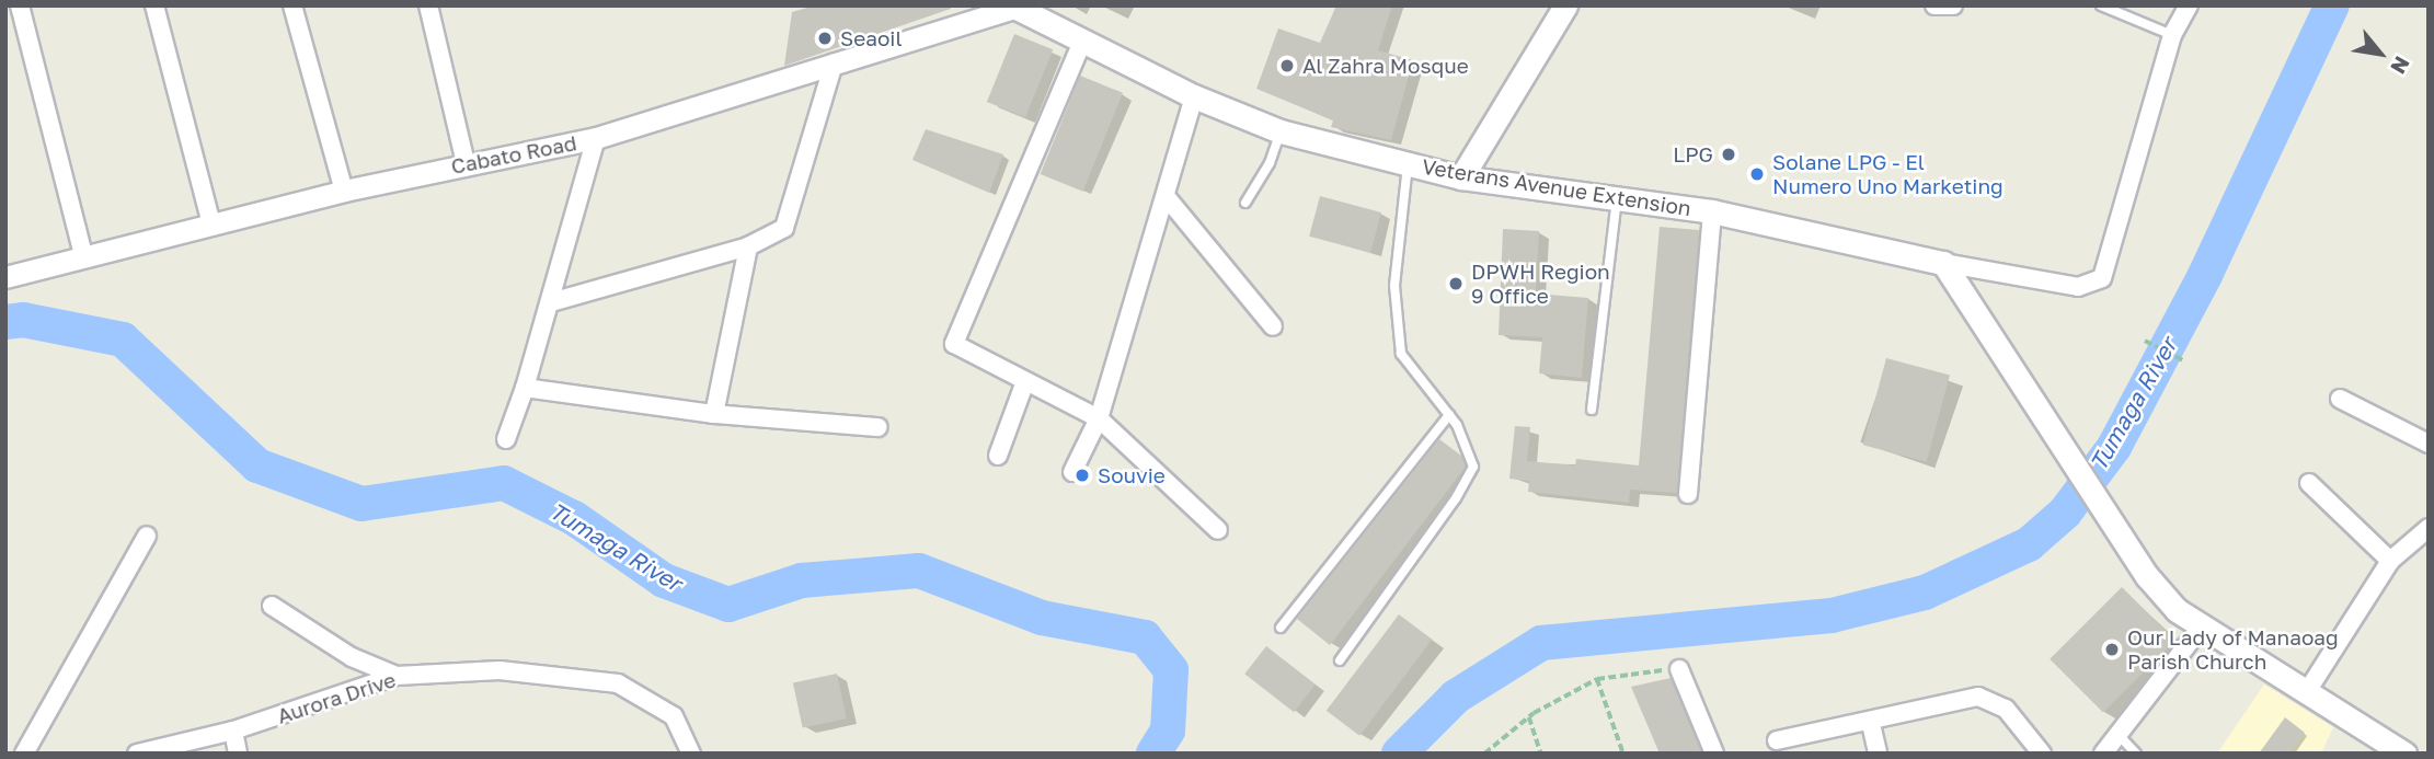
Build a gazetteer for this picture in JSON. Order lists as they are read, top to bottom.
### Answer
{
  "streets": {
    "main road": ["Veterans Avenue Extension"],
    "street": ["Cabato Road", "Aurora Drive"]
  },
  "crossings": [
    ["Cabato Road", "Veterans Avenue Extension"]
  ],
  "water": ["Tumaga River"],
  "places": [
    "Seaoil",
    "Al Zahra Mosque",
    "LPG",
    "Solane LPG - El Numero Uno Marketing",
    "DPWH Region 9 Office",
    "Souvie",
    "Our Lady of Manaoag Parish Church"
  ],
  "north": "bottom right"
}
